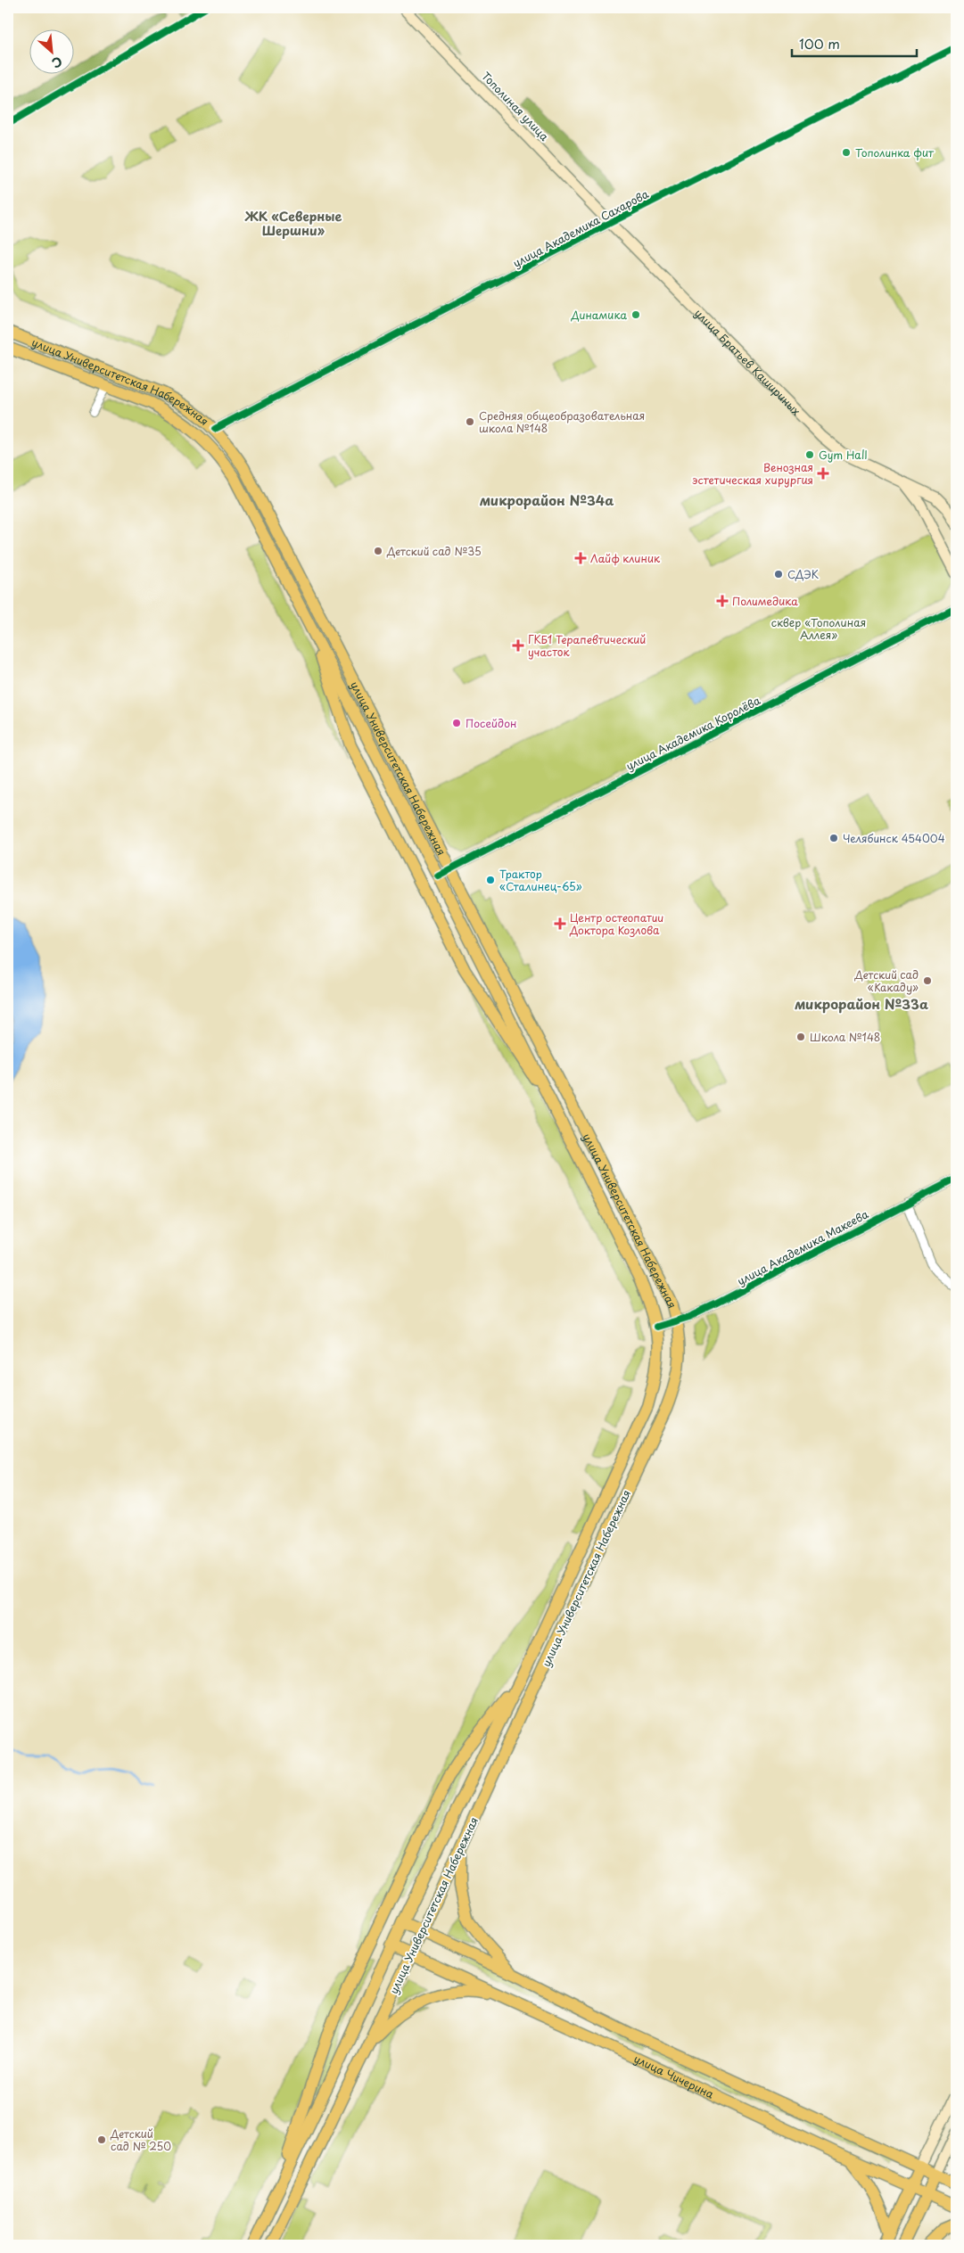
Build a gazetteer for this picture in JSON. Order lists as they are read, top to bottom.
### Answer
{
  "streets": {
    "main road": [
      "Тополиная улица",
      "улица Братьев Кашириных",
      "улица Университетская Набережная",
      "улица Чичерина"
    ],
    "street": ["улица Академика Сахарова", "улица Академика Королёва", "улица Академика Макеева"]
  },
  "crossings": [
    ["Тополиная улица", "улица Академика Сахарова"],
    ["Тополиная улица", "улица Братьев Кашириных"],
    ["улица Академика Сахарова", "улица Братьев Кашириных"],
    ["улица Академика Сахарова", "улица Университетская Набережная"],
    ["улица Университетская Набережная", "улица Академика Королёва"],
    ["улица Университетская Набережная", "улица Академика Макеева"],
    ["улица Университетская Набережная", "улица Чичерина"]
  ],
  "districts": ["ЖК «Северные Шершни»", "микрорайон №34а", "микрорайон №33а"],
  "parks": ["сквер «Тополиная Аллея»"],
  "places": {
    "other": [
      "Тополинка фит",
      "Динамика",
      "Средняя общеобразовательная школа №148",
      "Gym Hall",
      "Детский сад №35",
      "СДЭК",
      "Посейдон",
      "Челябинск 454004",
      "Трактор «Сталинец-65»",
      "Детский сад «Какаду»",
      "Школа №148",
      "Детский сад № 250"
    ],
    "health": [
      "Венозная эстетическая хирургия",
      "Лайф клиник",
      "Полимедика",
      "ГКБ1 Терапевтический участок",
      "Центр остеопатии Доктора Козлова"
    ]
  },
  "scale_bar": "100 m",
  "north": "bottom right"
}
